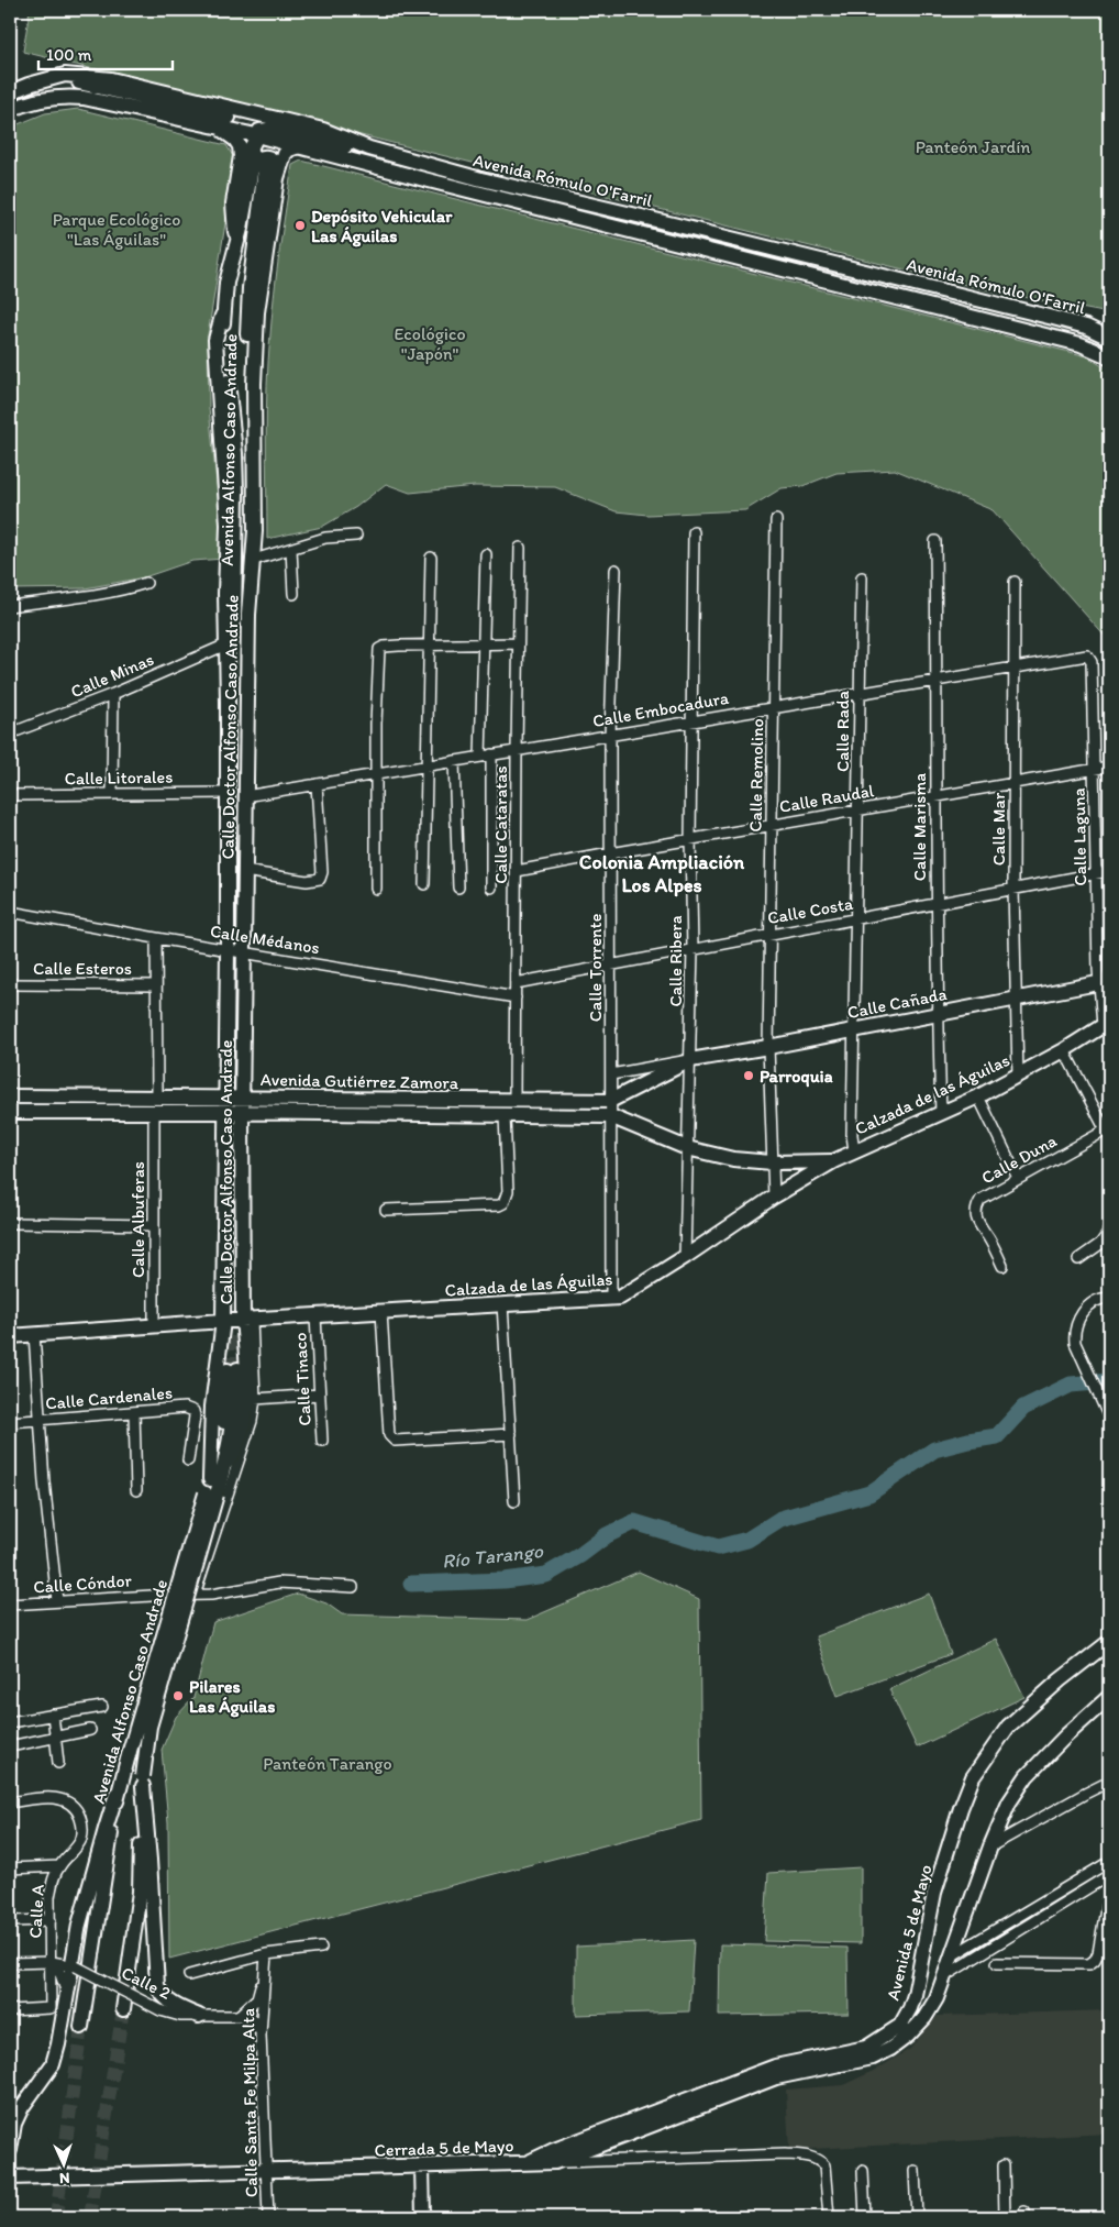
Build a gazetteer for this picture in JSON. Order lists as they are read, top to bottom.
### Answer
{
  "streets": {
    "main road": [
      "Avenida Rómulo O'Farril",
      "Avenida Alfonso Caso Andrade",
      "Calle Doctor Alfonso Caso Andrade",
      "Calle Cañada",
      "Avenida Gutiérrez Zamora",
      "Calzada de las Águilas",
      "Avenida 5 de Mayo",
      "Cerrada 5 de Mayo"
    ],
    "street": [
      "Calle Minas",
      "Calle Embocadura",
      "Calle Rada",
      "Calle Remolino",
      "Calle Litorales",
      "Calle Raudal",
      "Calle Cataratas",
      "Calle Marisma",
      "Calle Mar",
      "Calle Laguna",
      "Calle Costa",
      "Calle Médanos",
      "Calle Ribera",
      "Calle Esteros",
      "Calle Torrente",
      "Calle Duna",
      "Calle Albuferas",
      "Calle Tinaco",
      "Calle Cardenales",
      "Calle Cóndor",
      "Calle A",
      "Calle 2",
      "Calle Santa Fe Milpa Alta"
    ]
  },
  "crossings": [
    ["Avenida Rómulo O'Farril", "Avenida Alfonso Caso Andrade"],
    ["Avenida Rómulo O'Farril", "Calle Doctor Alfonso Caso Andrade"],
    ["Avenida Alfonso Caso Andrade", "Calle Doctor Alfonso Caso Andrade"],
    ["Avenida Alfonso Caso Andrade", "Calzada de las Águilas"],
    ["Avenida Alfonso Caso Andrade", "Calle Cóndor"],
    ["Calle Minas", "Calle Doctor Alfonso Caso Andrade"],
    ["Calle Embocadura", "Calle Doctor Alfonso Caso Andrade"],
    ["Calle Embocadura", "Calle Rada"],
    ["Calle Embocadura", "Calle Remolino"],
    ["Calle Embocadura", "Calle Cataratas"],
    ["Calle Embocadura", "Calle Marisma"],
    ["Calle Embocadura", "Calle Mar"],
    ["Calle Embocadura", "Calle Laguna"],
    ["Calle Embocadura", "Calle Ribera"],
    ["Calle Embocadura", "Calle Torrente"],
    ["Calle Doctor Alfonso Caso Andrade", "Calle Litorales"],
    ["Calle Doctor Alfonso Caso Andrade", "Calle Médanos"],
    ["Calle Doctor Alfonso Caso Andrade", "Avenida Gutiérrez Zamora"],
    ["Calle Doctor Alfonso Caso Andrade", "Calzada de las Águilas"],
    ["Calle Rada", "Calle Raudal"],
    ["Calle Rada", "Calle Costa"],
    ["Calle Rada", "Calle Cañada"],
    ["Calle Rada", "Calzada de las Águilas"],
    ["Calle Remolino", "Calle Raudal"],
    ["Calle Remolino", "Calle Costa"],
    ["Calle Remolino", "Calle Cañada"],
    ["Calle Remolino", "Calzada de las Águilas"],
    ["Calle Raudal", "Calle Cataratas"],
    ["Calle Raudal", "Calle Marisma"],
    ["Calle Raudal", "Calle Mar"],
    ["Calle Raudal", "Calle Laguna"],
    ["Calle Raudal", "Calle Ribera"],
    ["Calle Raudal", "Calle Torrente"],
    ["Calle Cataratas", "Calle Costa"],
    ["Calle Cataratas", "Calle Médanos"],
    ["Calle Cataratas", "Avenida Gutiérrez Zamora"],
    ["Calle Marisma", "Calle Costa"],
    ["Calle Marisma", "Calle Cañada"],
    ["Calle Marisma", "Calzada de las Águilas"],
    ["Calle Mar", "Calle Costa"],
    ["Calle Mar", "Calle Cañada"],
    ["Calle Mar", "Calzada de las Águilas"],
    ["Calle Laguna", "Calle Costa"],
    ["Calle Laguna", "Calle Cañada"],
    ["Calle Laguna", "Calzada de las Águilas"],
    ["Calle Costa", "Calle Ribera"],
    ["Calle Costa", "Calle Torrente"],
    ["Calle Ribera", "Calle Cañada"],
    ["Calle Ribera", "Calzada de las Águilas"],
    ["Calle Torrente", "Calle Cañada"],
    ["Calle Torrente", "Avenida Gutiérrez Zamora"],
    ["Calle Torrente", "Calzada de las Águilas"],
    ["Calle Cañada", "Avenida Gutiérrez Zamora"],
    ["Avenida Gutiérrez Zamora", "Calle Albuferas"],
    ["Calzada de las Águilas", "Calle Albuferas"],
    ["Calzada de las Águilas", "Calle Tinaco"],
    ["Calle A", "Calle 2"],
    ["Avenida 5 de Mayo", "Cerrada 5 de Mayo"],
    ["Calle 2", "Calle Santa Fe Milpa Alta"],
    ["Calle Santa Fe Milpa Alta", "Cerrada 5 de Mayo"]
  ],
  "districts": ["Colonia Ampliación Los Alpes"],
  "water": ["Río Tarango"],
  "parks": [
    "Panteón Jardín",
    "Parque Ecológico \"Las Águilas\"",
    "Ecológico \"Japón\"",
    "Panteón Tarango"
  ],
  "places": ["Depósito Vehicular Las Águilas", "Parroquia", "Pilares Las Águilas"],
  "scale_bar": "100 m",
  "north": "bottom"
}
